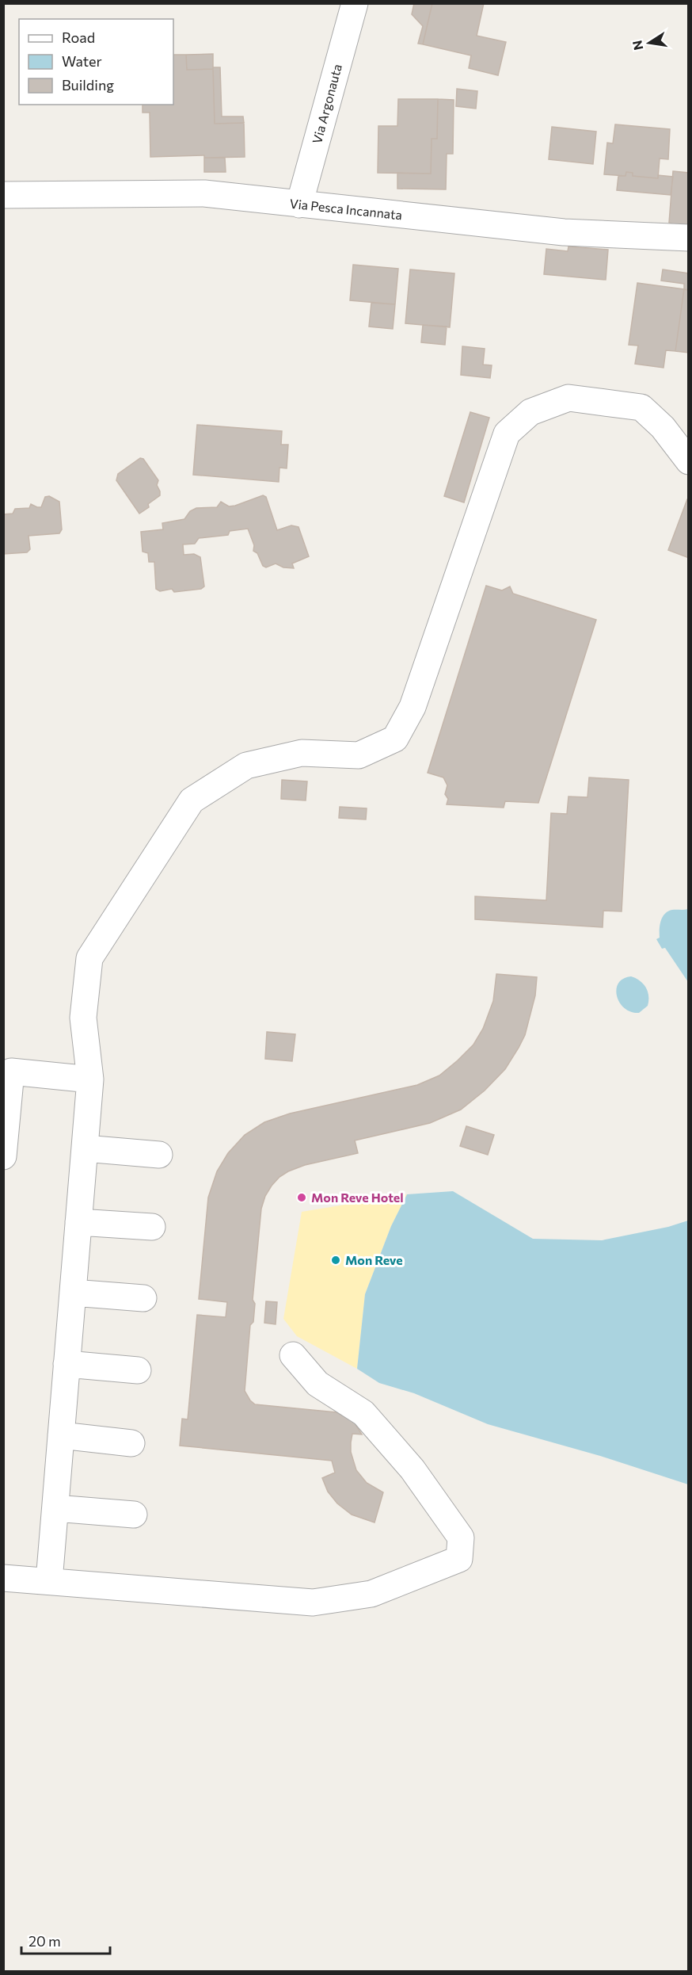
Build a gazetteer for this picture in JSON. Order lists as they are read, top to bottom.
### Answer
{
  "streets": {
    "street": ["Via Argonauta", "Via Pesca Incannata"]
  },
  "crossings": [
    ["Via Argonauta", "Via Pesca Incannata"]
  ],
  "places": ["Mon Reve Hotel", "Mon Reve"],
  "legend": ["Road", "Water", "Building"],
  "scale_bar": "20 m",
  "north": "left"
}
